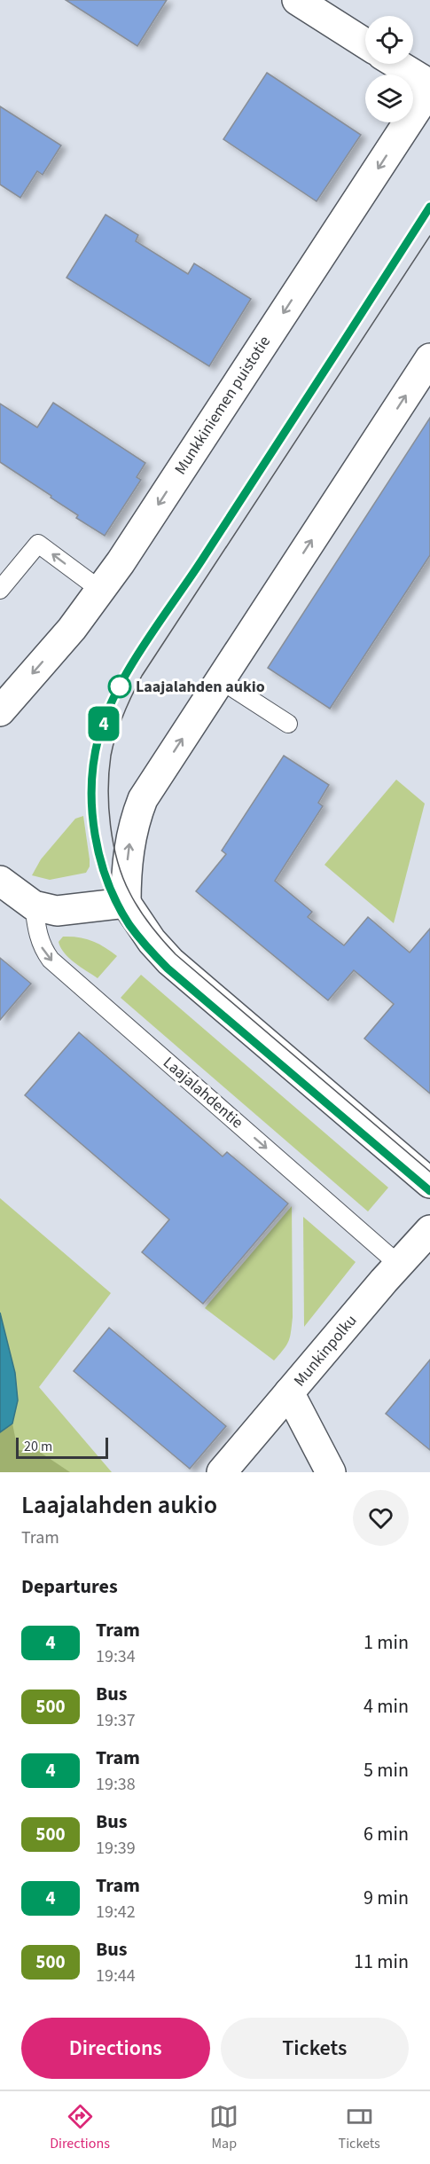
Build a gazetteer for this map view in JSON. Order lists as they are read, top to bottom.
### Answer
{
  "streets": {
    "street": ["Munkkiniemen puistotie", "Munkinpolku"],
    "lane": ["Laajalahdentie"]
  },
  "crossings": [
    ["Laajalahdentie", "Munkinpolku"]
  ],
  "one_way": ["Laajalahdentie"],
  "places": ["Laajalahden aukio"],
  "lines": ["tram line 4"],
  "scale_bar": "20 m",
  "page": {
    "on_map": "4",
    "scale": "20 m",
    "heading": [
      ["Laajalahden aukio", "Tram"],
      "Departures"
    ],
    "list": [
      {
        "mark": "4",
        "name": "Tram",
        "note": "19:34",
        "value": "1 min"
      },
      {
        "mark": "500",
        "name": "Bus",
        "note": "19:37",
        "value": "4 min"
      },
      {
        "mark": "4",
        "name": "Tram",
        "note": "19:38",
        "value": "5 min"
      },
      {
        "mark": "500",
        "name": "Bus",
        "note": "19:39",
        "value": "6 min"
      },
      {
        "mark": "4",
        "name": "Tram",
        "note": "19:42",
        "value": "9 min"
      },
      {
        "mark": "500",
        "name": "Bus",
        "note": "19:44",
        "value": "11 min"
      }
    ],
    "buttons": ["Directions", "Tickets"],
    "tabs": ["Directions", "Map", "Tickets"]
  }
}
